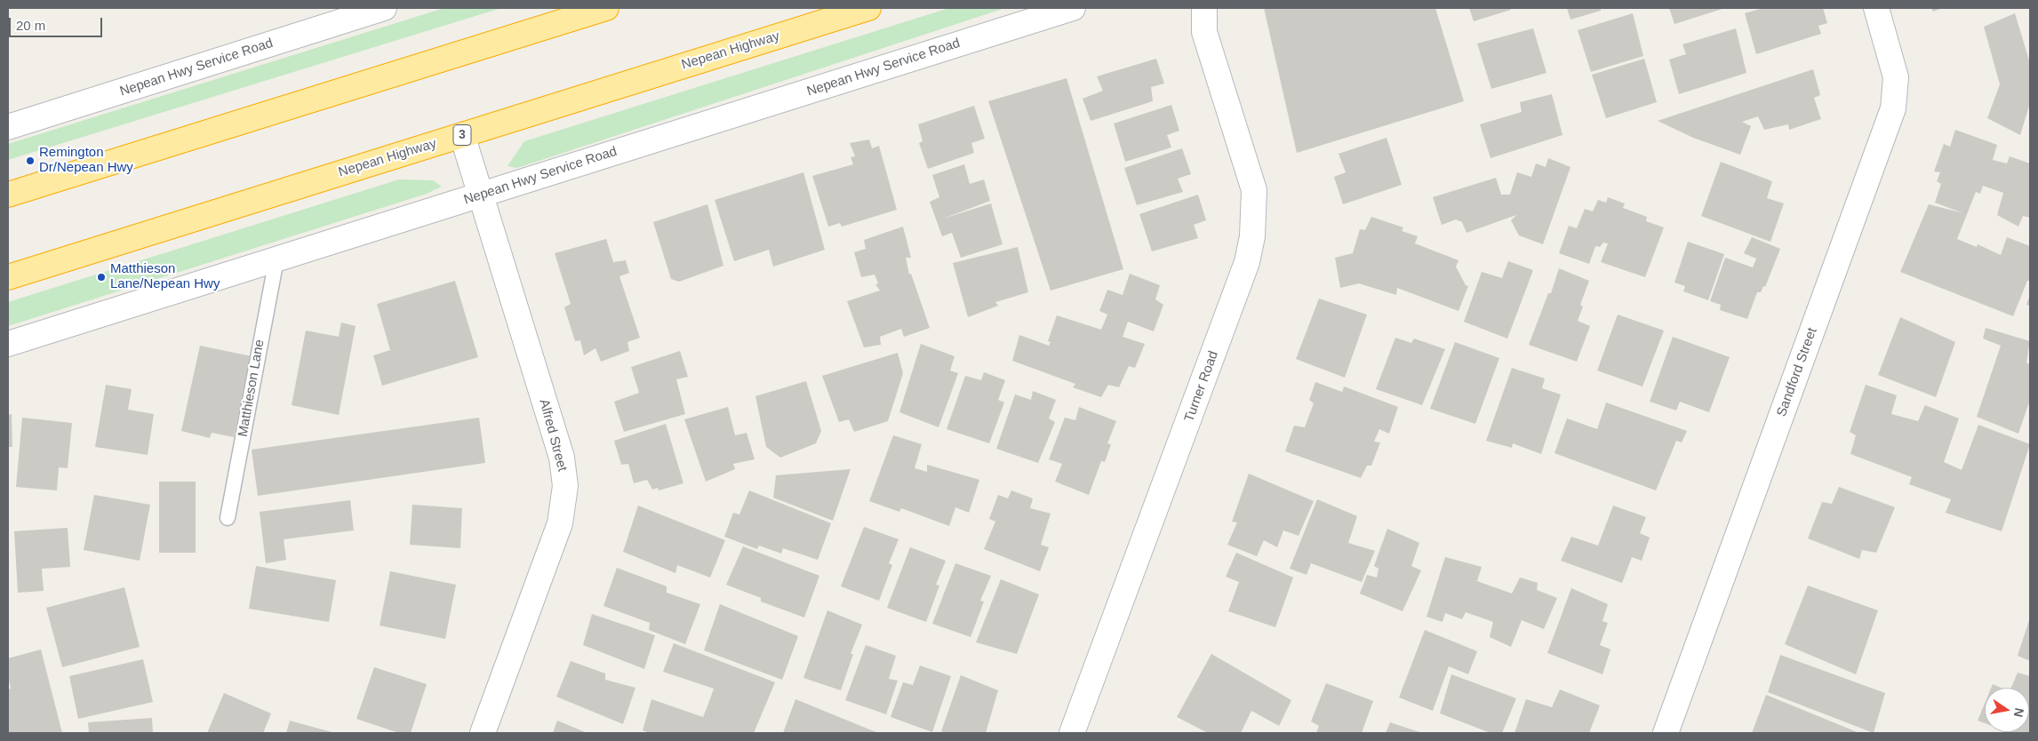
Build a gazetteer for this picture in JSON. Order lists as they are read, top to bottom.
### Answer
{
  "streets": {
    "highway": ["Nepean Highway", "3"],
    "street": [
      "Nepean Hwy Service Road",
      "Sandford Street",
      "Turner Road",
      "Alfred Street"
    ],
    "lane": ["Matthieson Lane"]
  },
  "crossings": [
    ["Nepean Highway", "Alfred Street"],
    ["Nepean Hwy Service Road", "Matthieson Lane"],
    ["Nepean Hwy Service Road", "Alfred Street"]
  ],
  "places": ["Remington Dr/Nepean Hwy", "Matthieson Lane/Nepean Hwy"],
  "scale_bar": "20 m",
  "north": "right"
}
